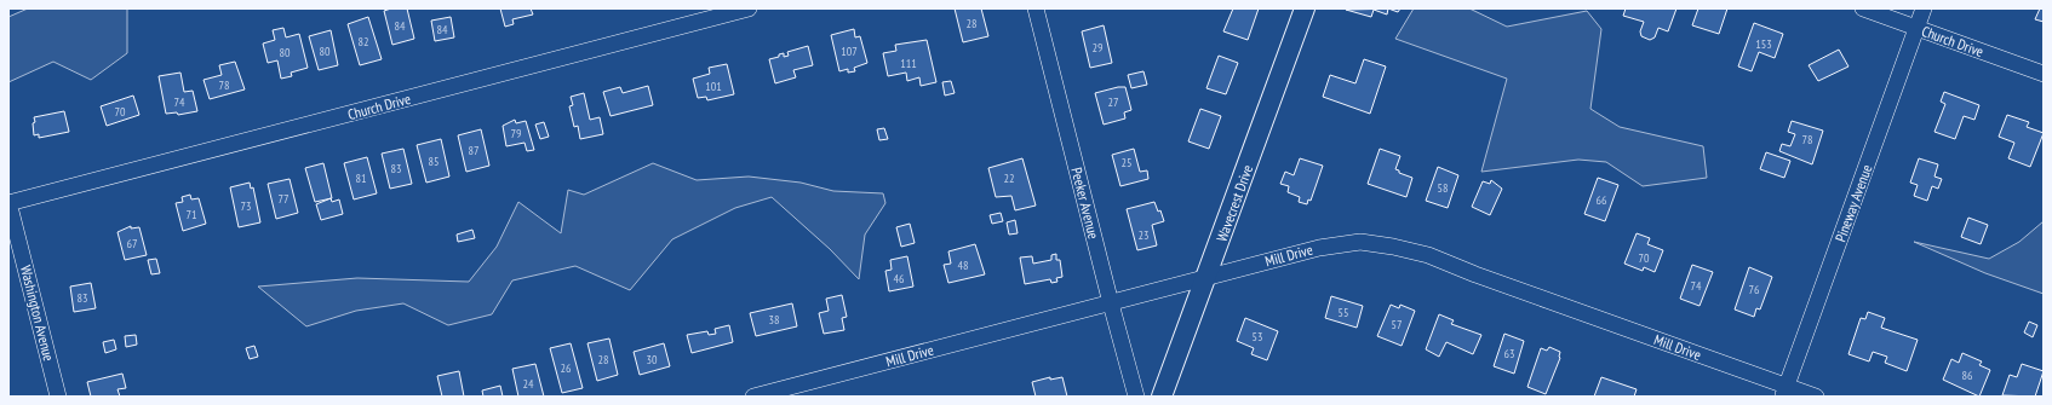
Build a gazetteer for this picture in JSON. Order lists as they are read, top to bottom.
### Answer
{
  "streets": {
    "street": [
      "Church Drive",
      "Peeker Avenue",
      "Wavecrest Drive",
      "Pineway Avenue",
      "Mill Drive",
      "Washington Avenue"
    ]
  },
  "crossings": [
    ["Church Drive", "Pineway Avenue"],
    ["Church Drive", "Washington Avenue"],
    ["Peeker Avenue", "Mill Drive"],
    ["Wavecrest Drive", "Mill Drive"],
    ["Pineway Avenue", "Mill Drive"]
  ],
  "house_numbers": [
    "28",
    "84",
    "84",
    "82",
    "153",
    "29",
    "80",
    "107",
    "80",
    "111",
    "78",
    "101",
    "74",
    "27",
    "70",
    "79",
    "78",
    "87",
    "85",
    "25",
    "83",
    "81",
    "22",
    "58",
    "77",
    "66",
    "73",
    "71",
    "23",
    "67",
    "70",
    "48",
    "46",
    "74",
    "76",
    "83",
    "55",
    "38",
    "57",
    "53",
    "63",
    "28",
    "30",
    "26",
    "86",
    "24"
  ]
}
